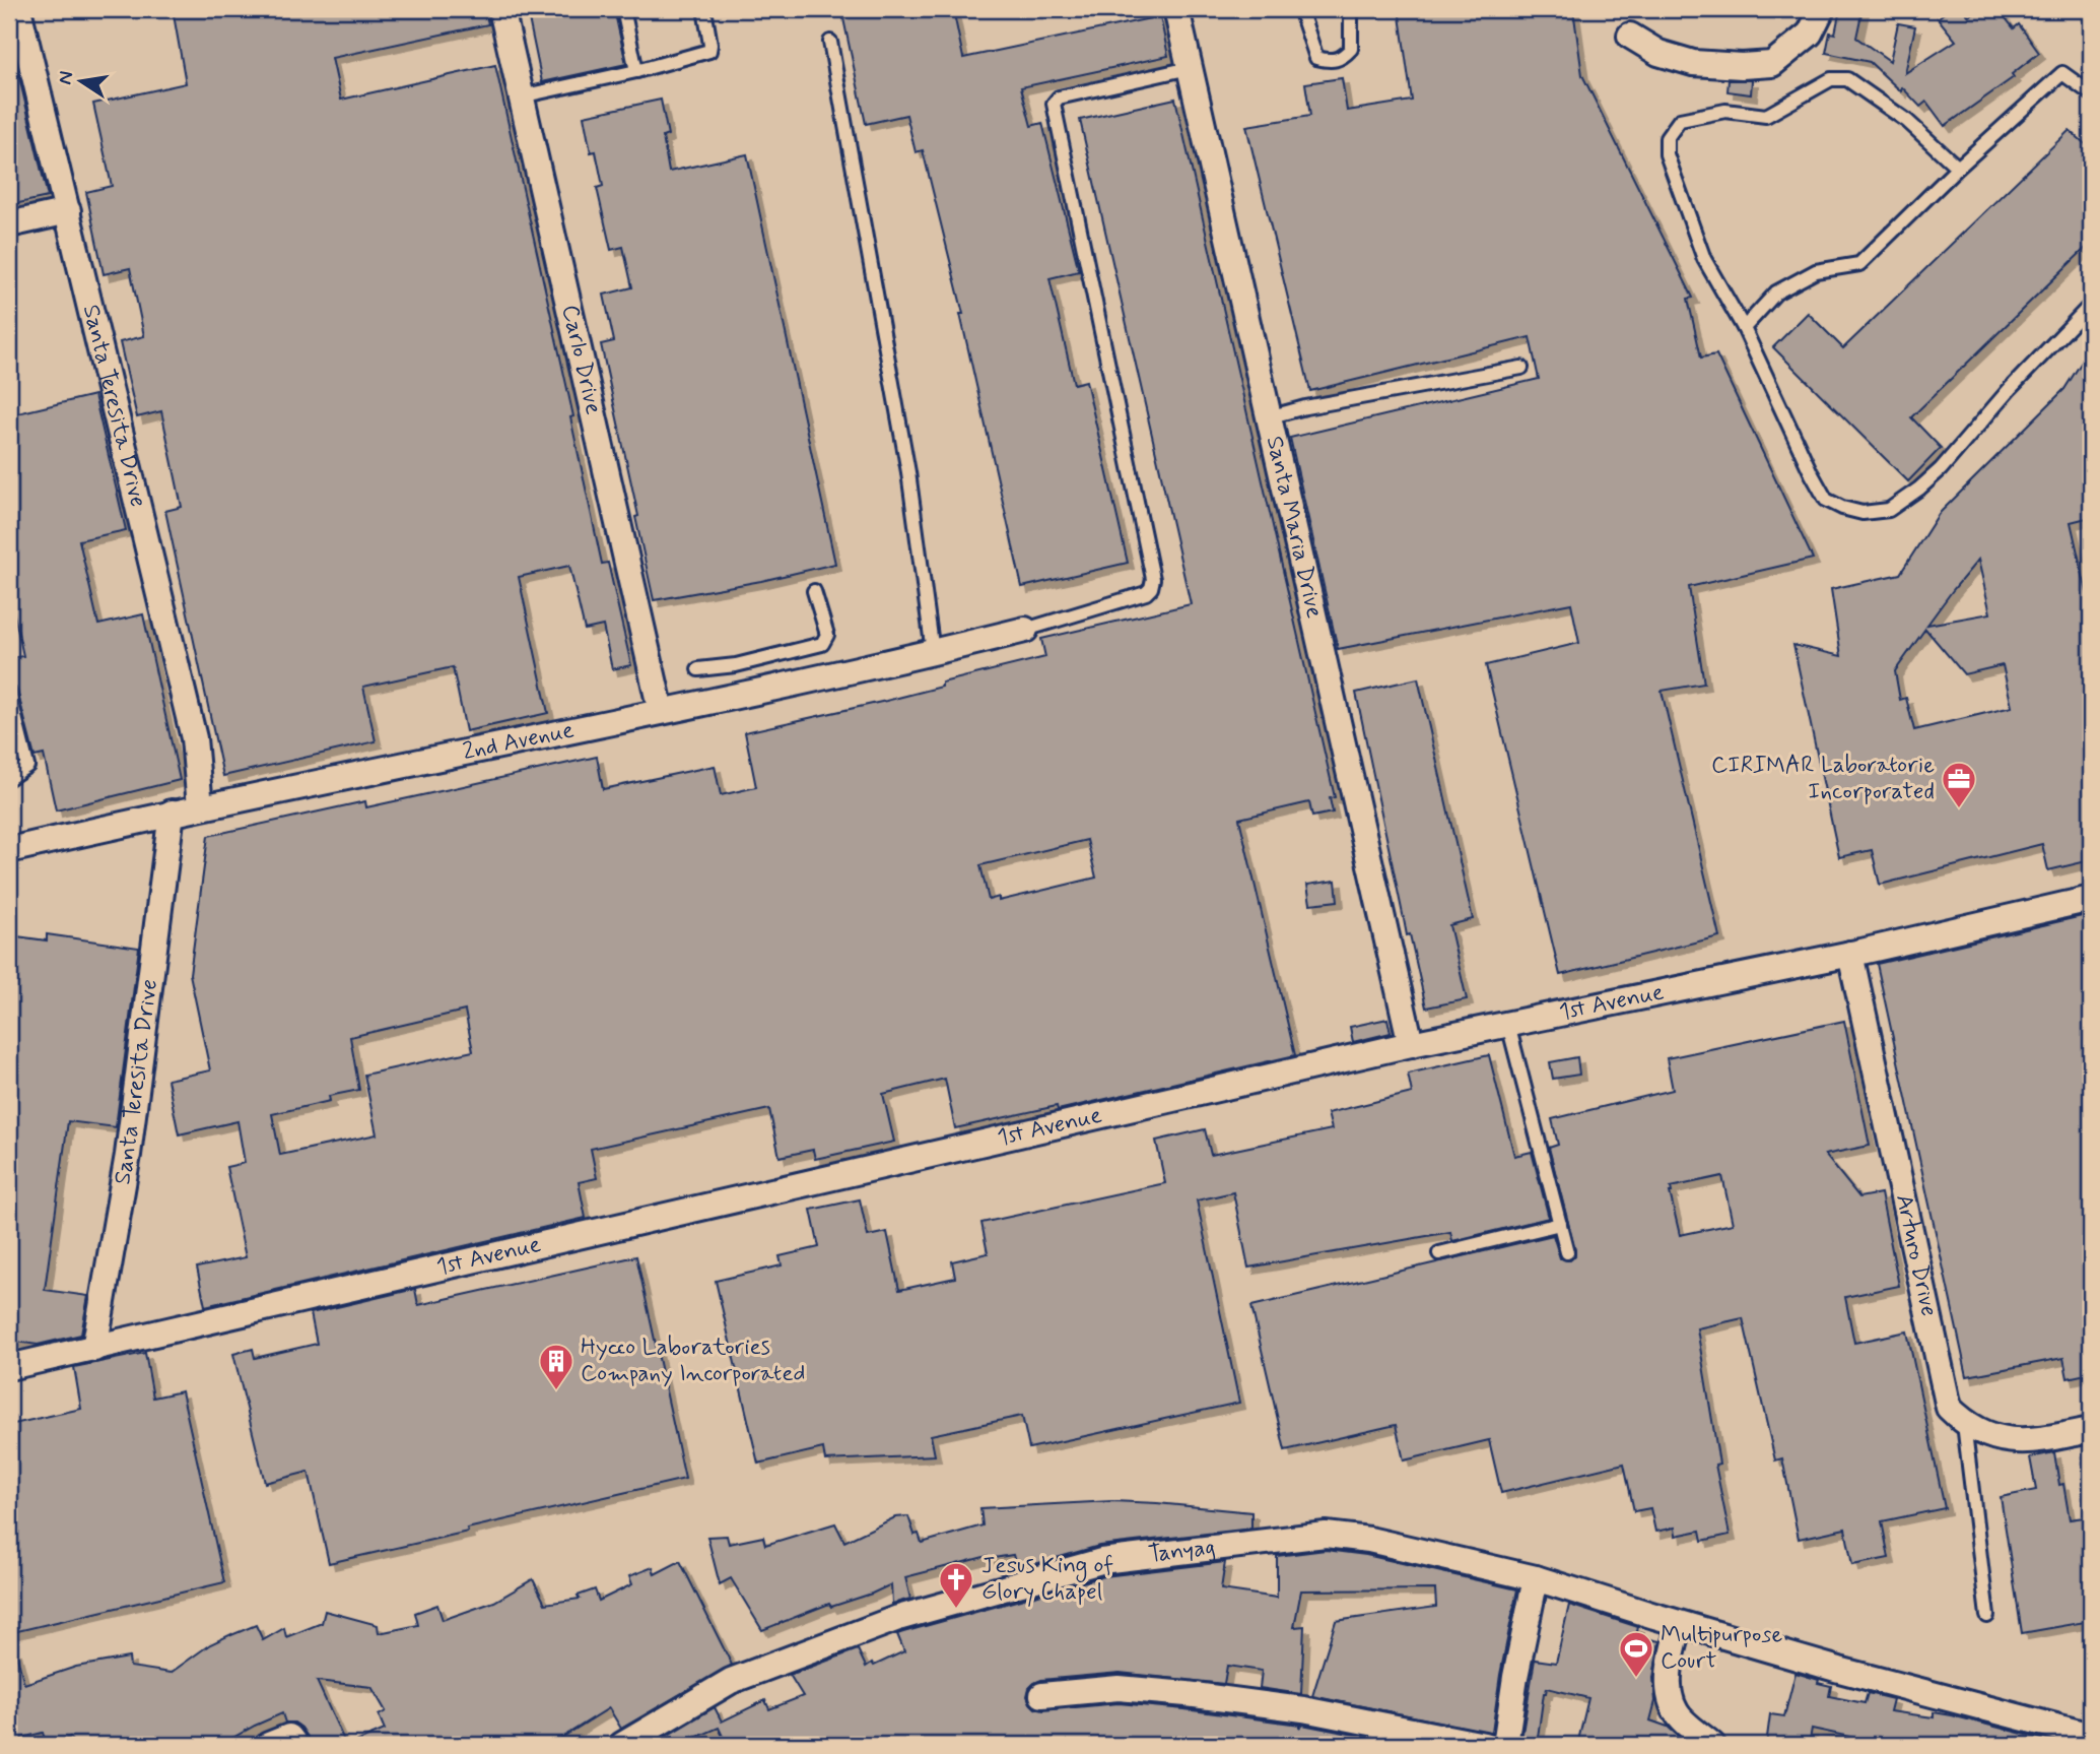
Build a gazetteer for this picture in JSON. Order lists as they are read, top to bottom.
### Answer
{
  "streets": {
    "street": [
      "Carlo Drive",
      "Santa Teresita Drive",
      "Santa Maria Drive",
      "2nd Avenue",
      "1st Avenue",
      "Arturo Drive",
      "Tanyag"
    ]
  },
  "crossings": [
    ["Carlo Drive", "2nd Avenue"],
    ["Santa Teresita Drive", "2nd Avenue"],
    ["Santa Teresita Drive", "1st Avenue"],
    ["Santa Maria Drive", "1st Avenue"],
    ["1st Avenue", "Arturo Drive"]
  ],
  "places": {
    "office": ["CIRIMAR Laboratorie Incorporated"],
    "building": ["Hycco Laboratories Company Incorporated"],
    "church": ["Jesus King of Glory Chapel"],
    "sports": ["Multipurpose Court"]
  },
  "north": "left"
}
